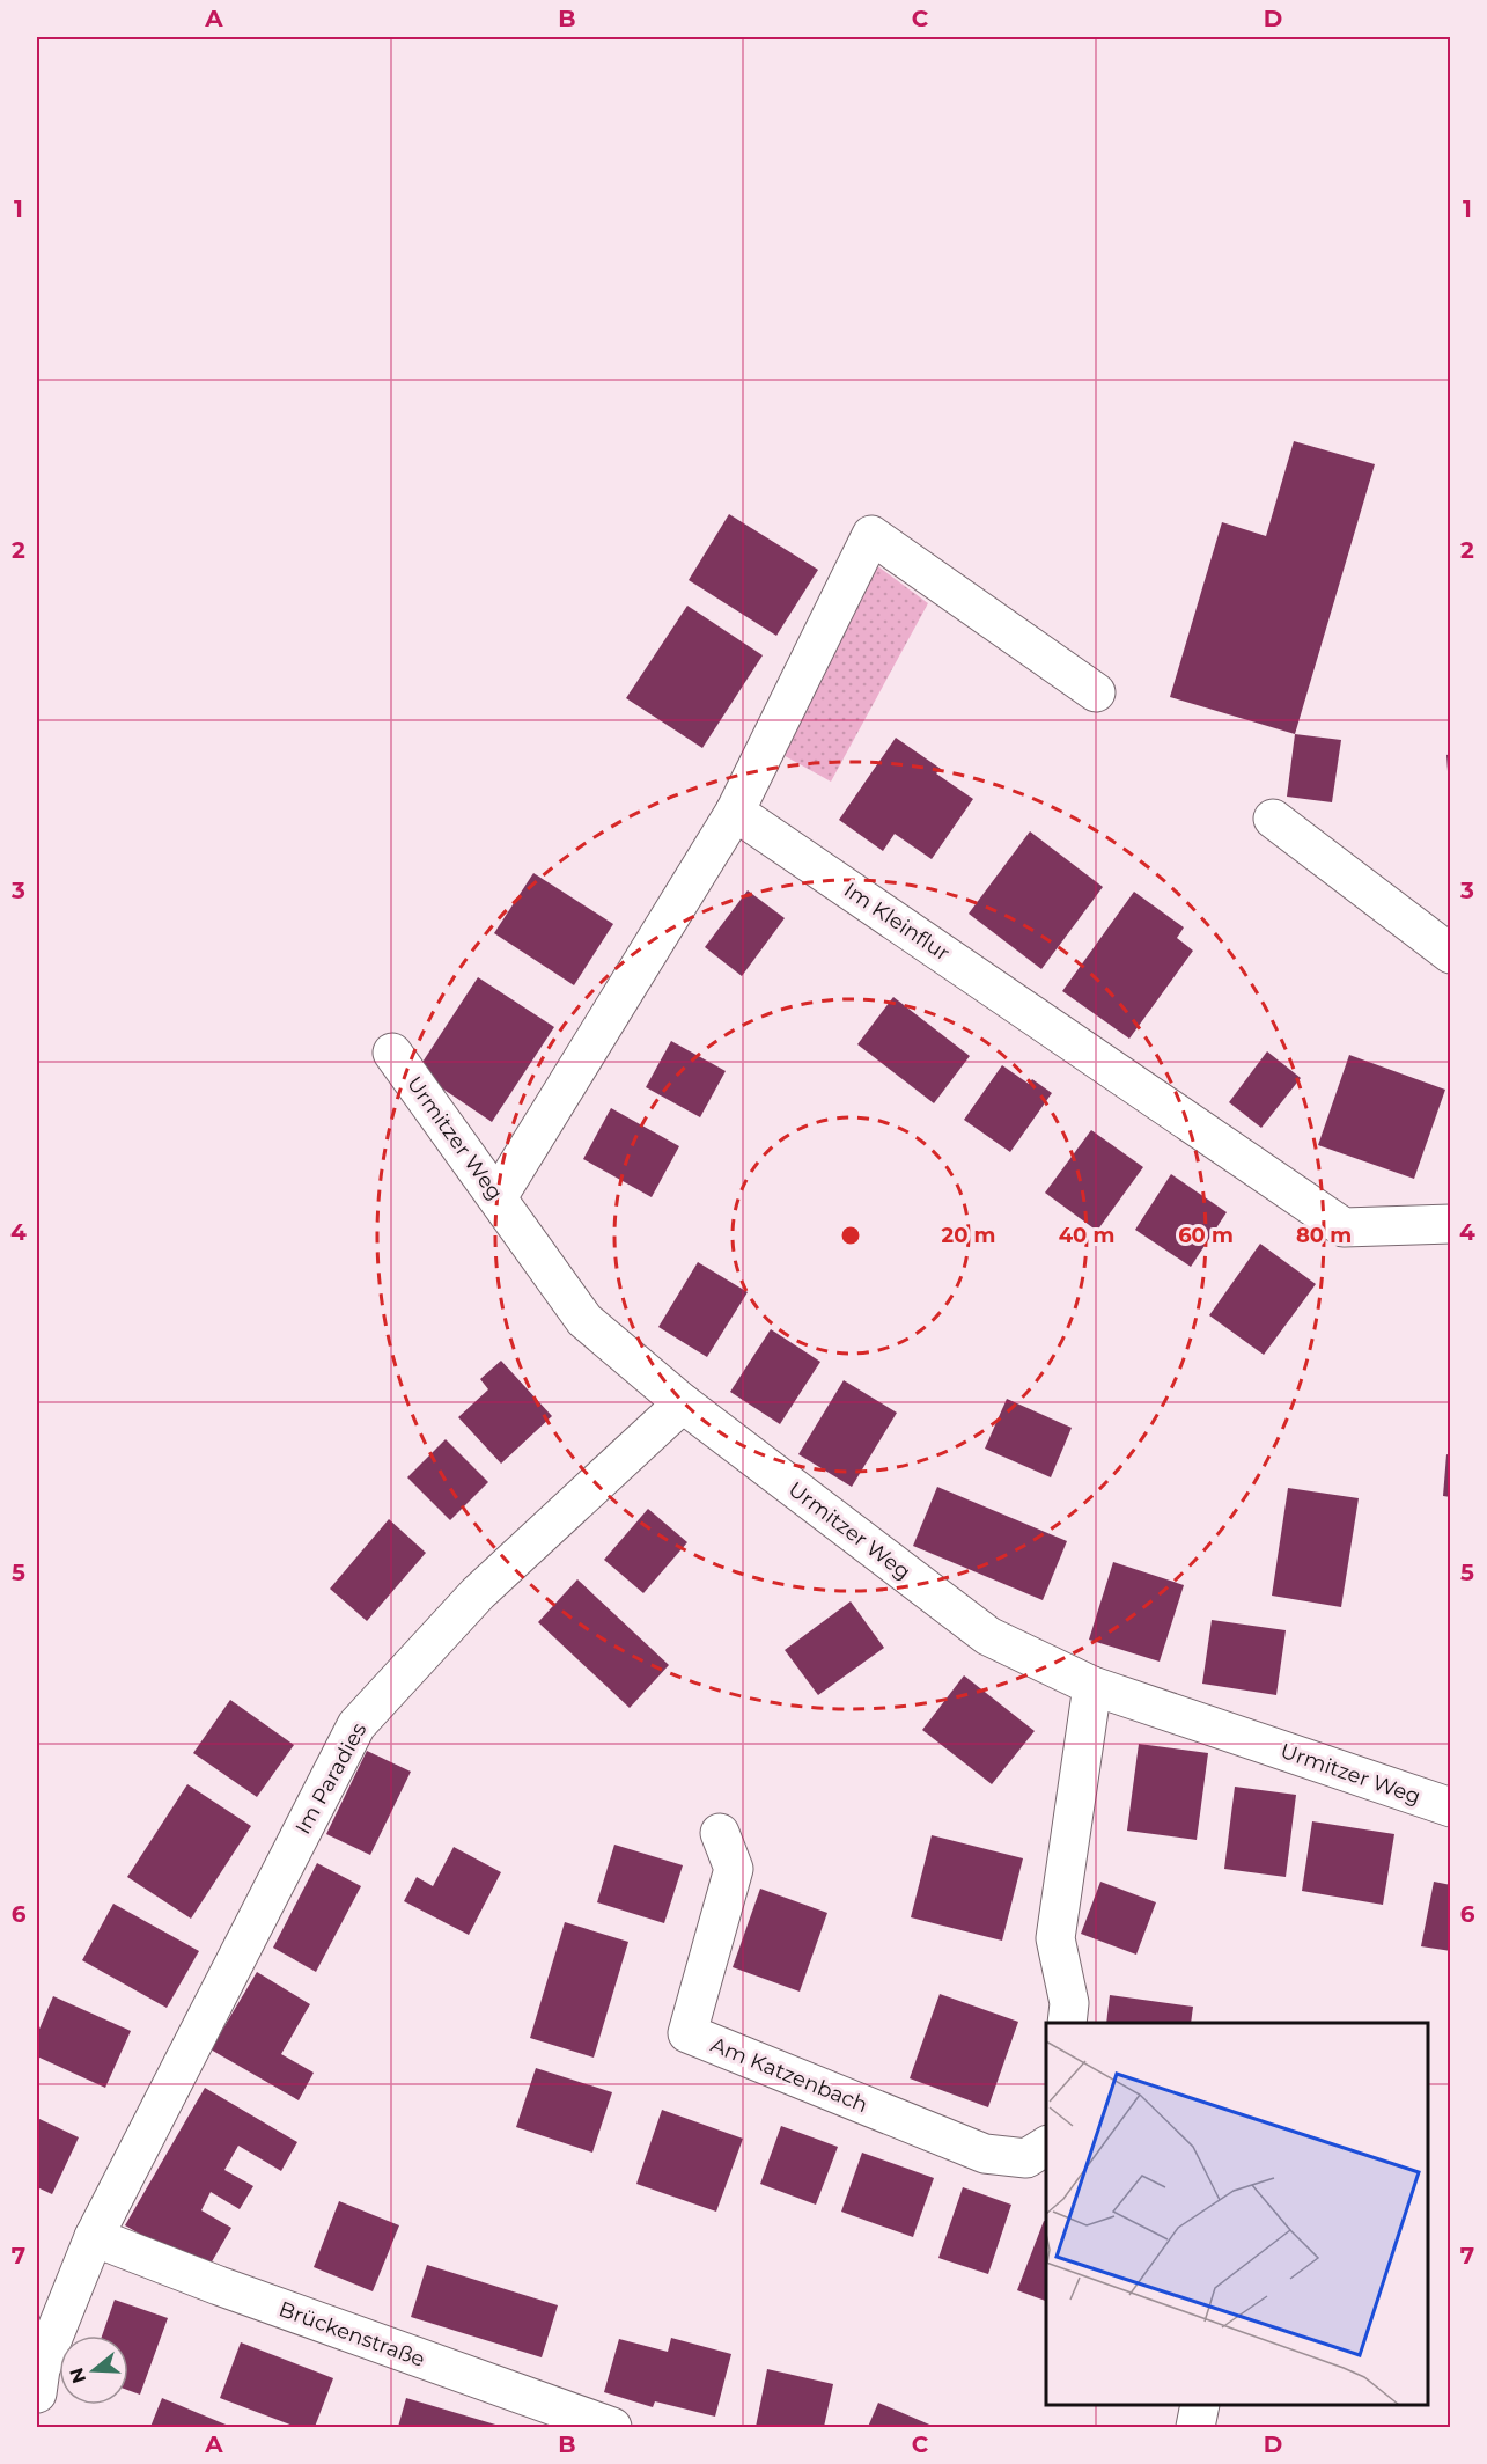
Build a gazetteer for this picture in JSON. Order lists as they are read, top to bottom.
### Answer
{
  "streets": {
    "street": [
      "Im Kleinflur",
      "Urmitzer Weg",
      "Im Paradies",
      "Am Katzenbach",
      "Brückenstraße"
    ]
  },
  "crossings": [
    ["Urmitzer Weg", "Im Paradies"],
    ["Im Paradies", "Brückenstraße"]
  ],
  "north": "left",
  "grid": {
    "columns": [
      "A",
      "B",
      "C",
      "D"
    ],
    "rows": [
      "1",
      "2",
      "3",
      "4",
      "5",
      "6",
      "7"
    ]
  },
  "rings": [
    "20 m",
    "40 m",
    "60 m",
    "80 m"
  ]
}
